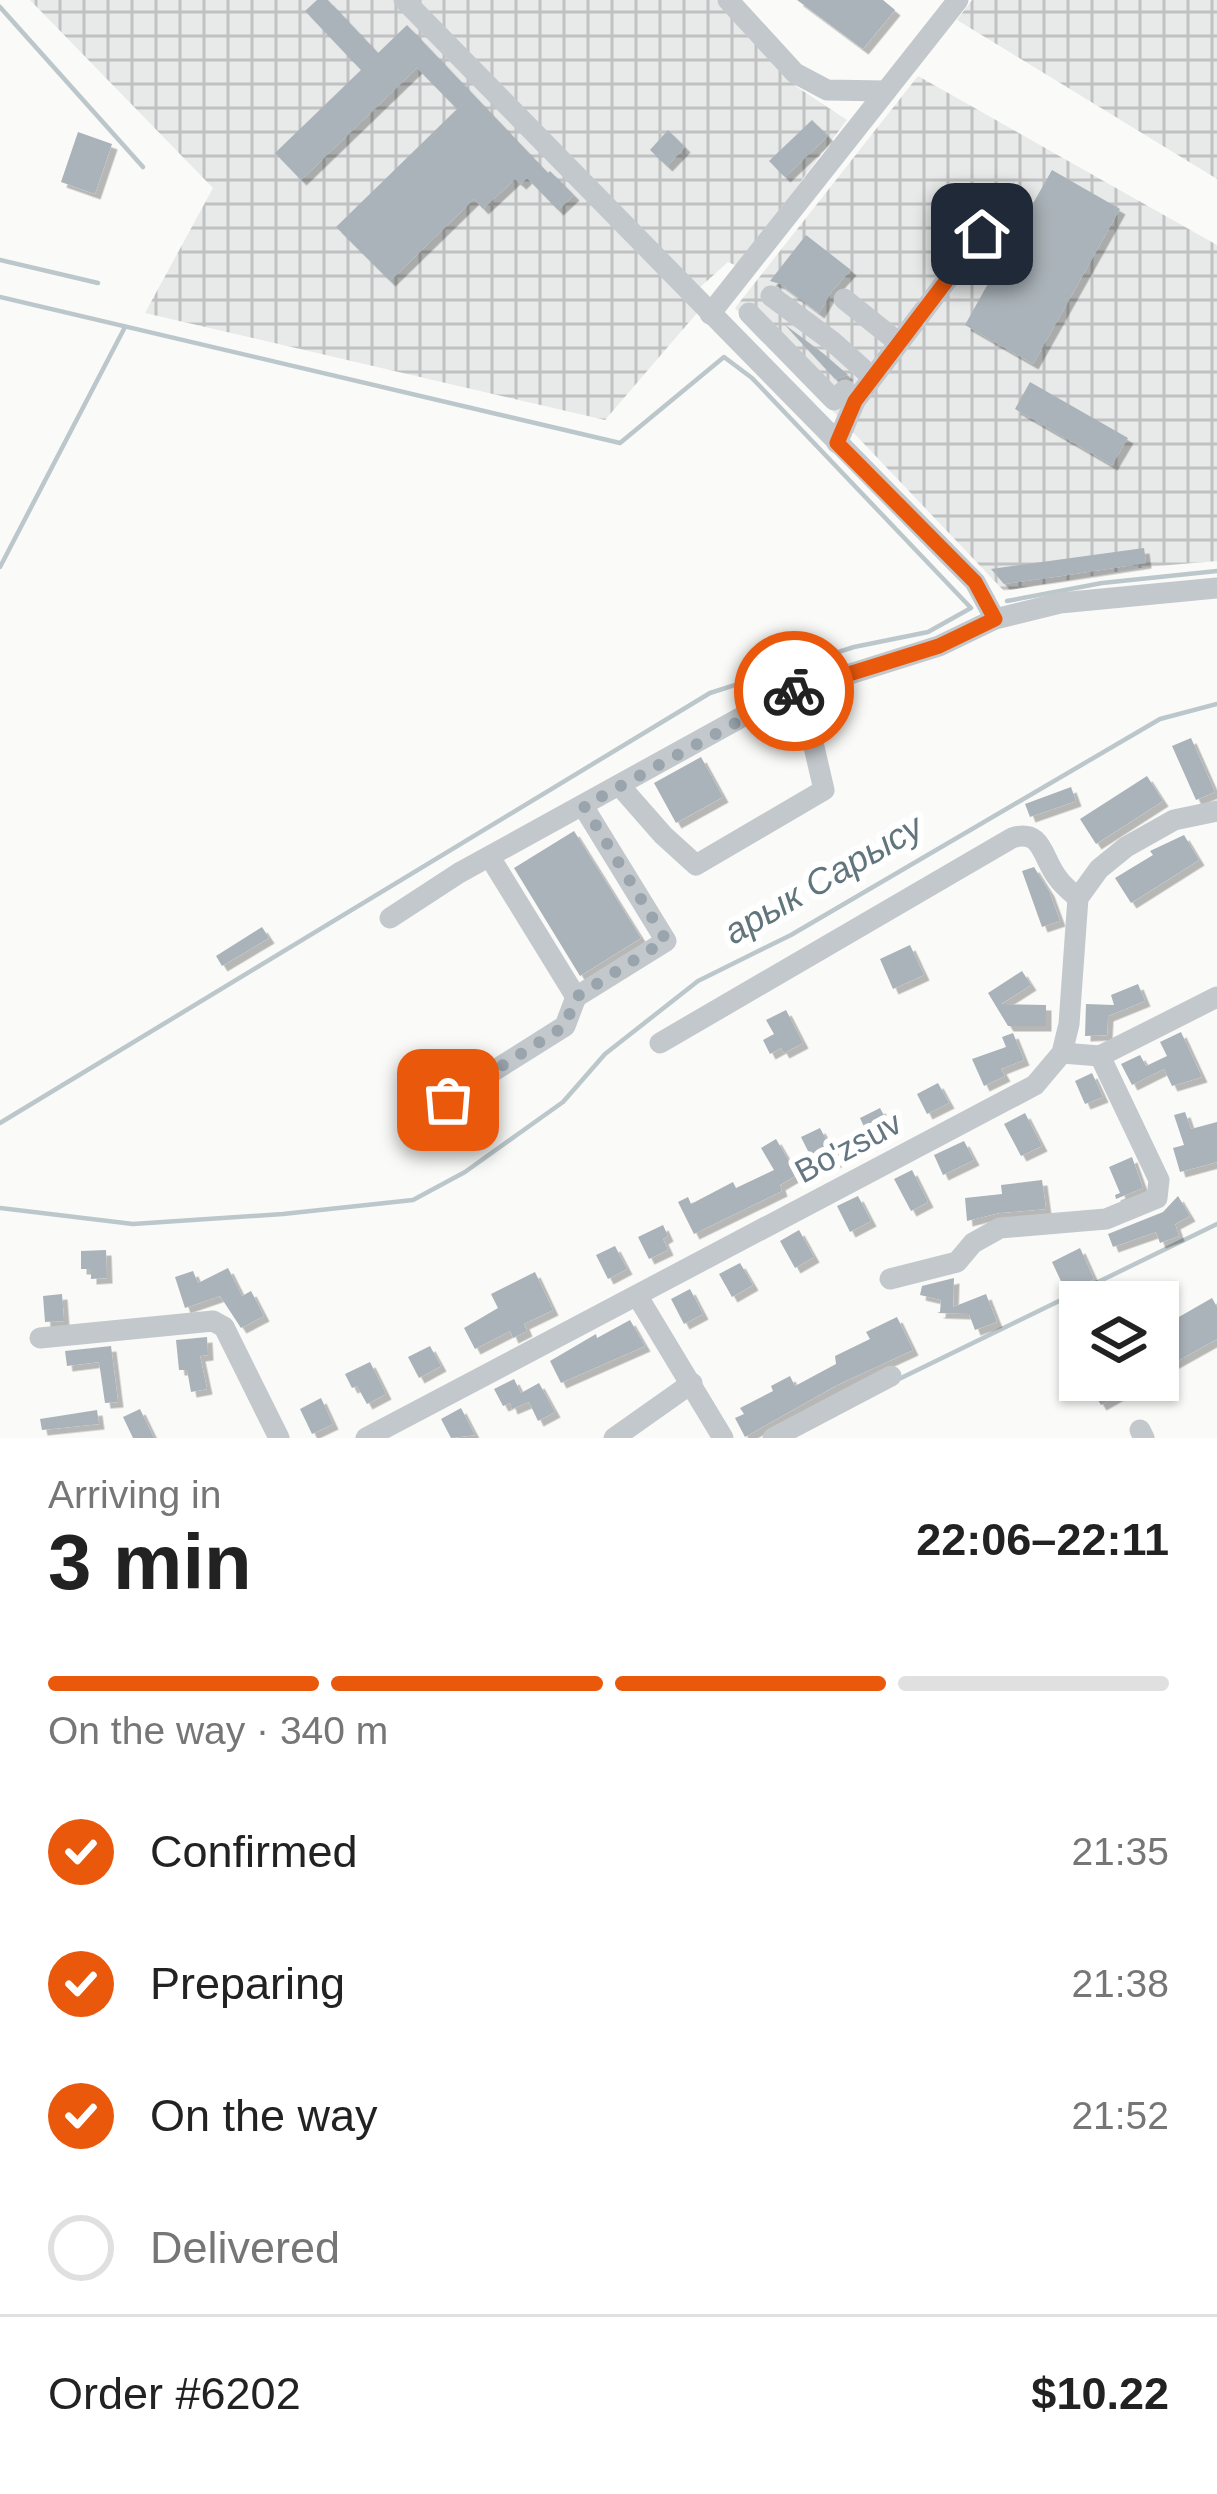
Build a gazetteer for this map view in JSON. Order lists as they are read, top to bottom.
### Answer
{
  "streets": {
    "street": ["Bo'zsuv"]
  },
  "water": ["арык Сарысу"],
  "page": {
    "heading": ["3 min", "Arriving in", "22:06–22:11"],
    "panel": ["Order #6202", "$10.22"],
    "bar": "On the way · 340 m",
    "list": [
      ["Confirmed", "21:35"],
      ["Preparing", "21:38"],
      ["On the way", "21:52"],
      "Delivered"
    ]
  }
}
